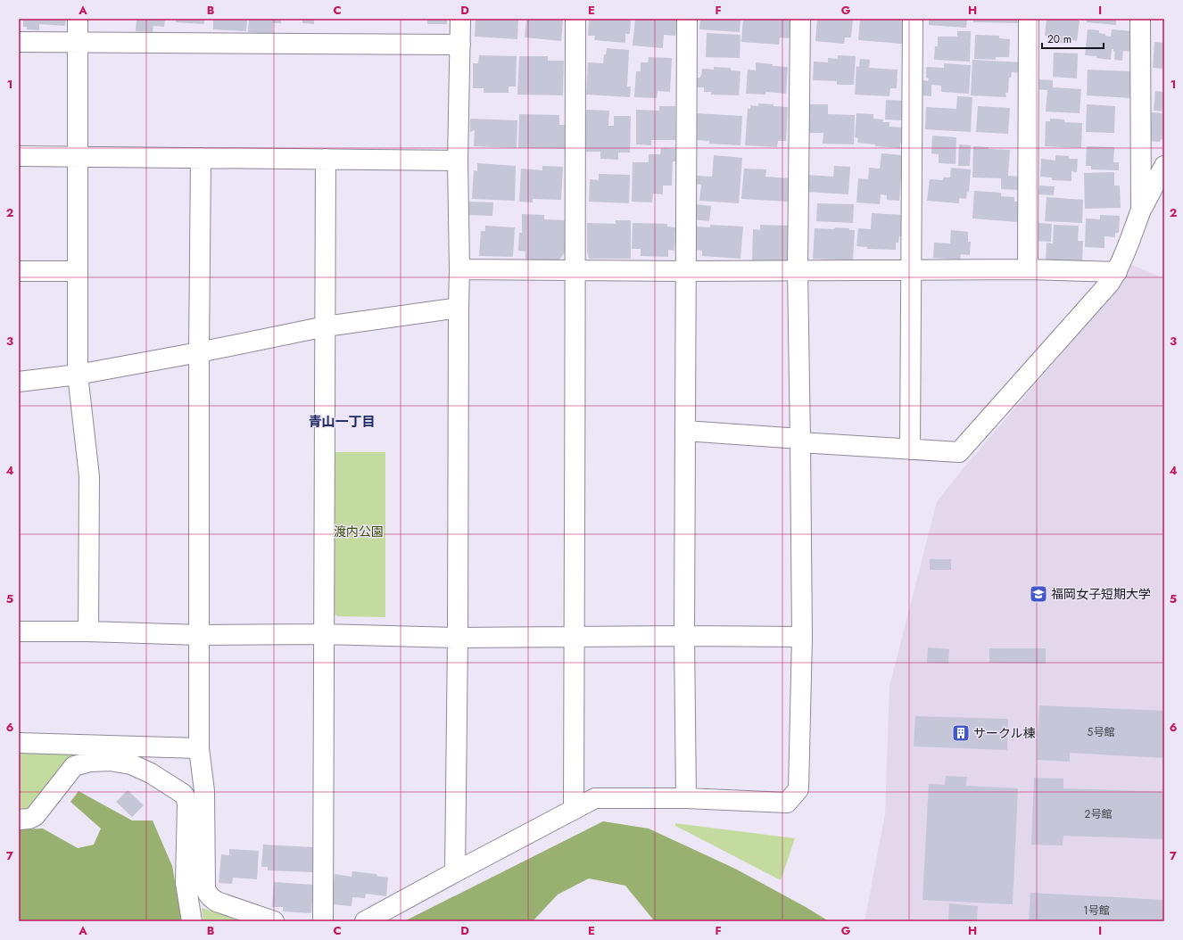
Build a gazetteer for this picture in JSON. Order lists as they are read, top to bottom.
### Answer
{
  "districts": ["青山一丁目"],
  "parks": ["渡内公園"],
  "places": {
    "school or university": ["福岡女子短期大学"],
    "building": ["サークル棟"]
  },
  "house_numbers": ["5号館", "2号館", "1号館"],
  "scale_bar": "20 m",
  "grid": {
    "columns": [
      "A",
      "B",
      "C",
      "D",
      "E",
      "F",
      "G",
      "H",
      "I"
    ],
    "rows": [
      "1",
      "2",
      "3",
      "4",
      "5",
      "6",
      "7"
    ]
  }
}
